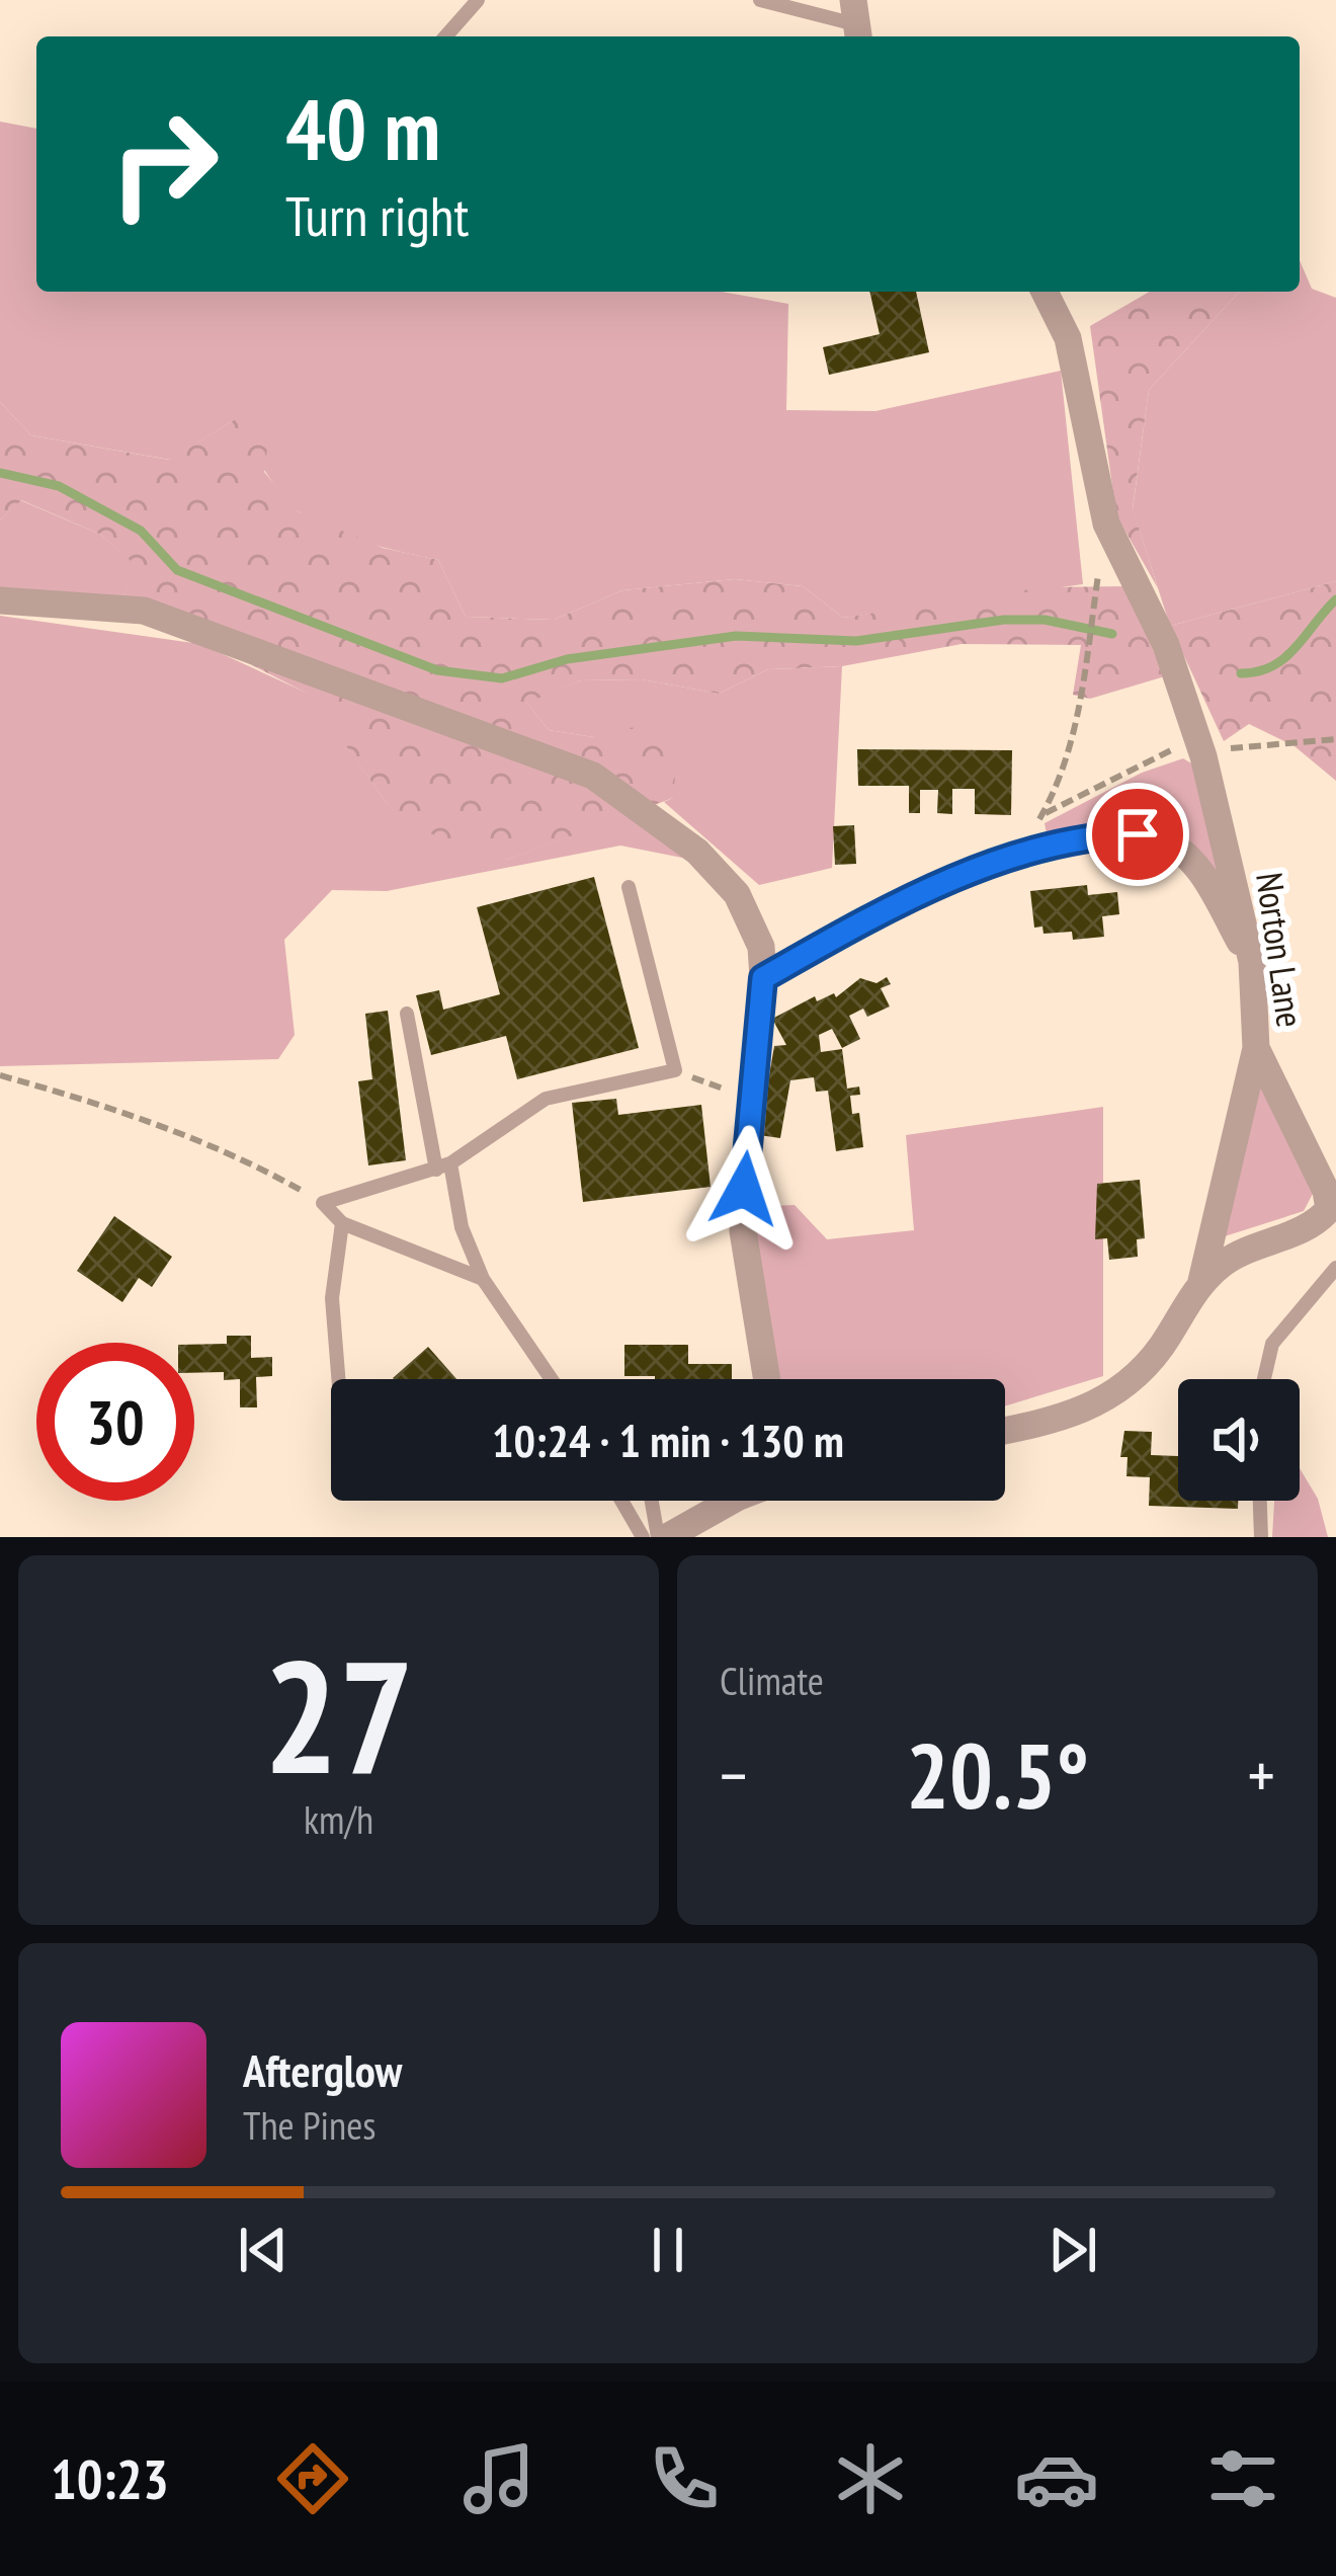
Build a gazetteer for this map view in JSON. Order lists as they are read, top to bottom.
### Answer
{
  "streets": {
    "street": ["Norton Lane"]
  },
  "page": {
    "turn": ["40 m", "Turn right"],
    "limit": "30",
    "trip": "10:24 · 1 min · 130 m",
    "tile": [
      ["27", "km/h"],
      "Climate"
    ],
    "heat": ["−", "20.5°", "+"],
    "song": ["Afterglow", "The Pines"],
    "tabs": "10:23"
  }
}
